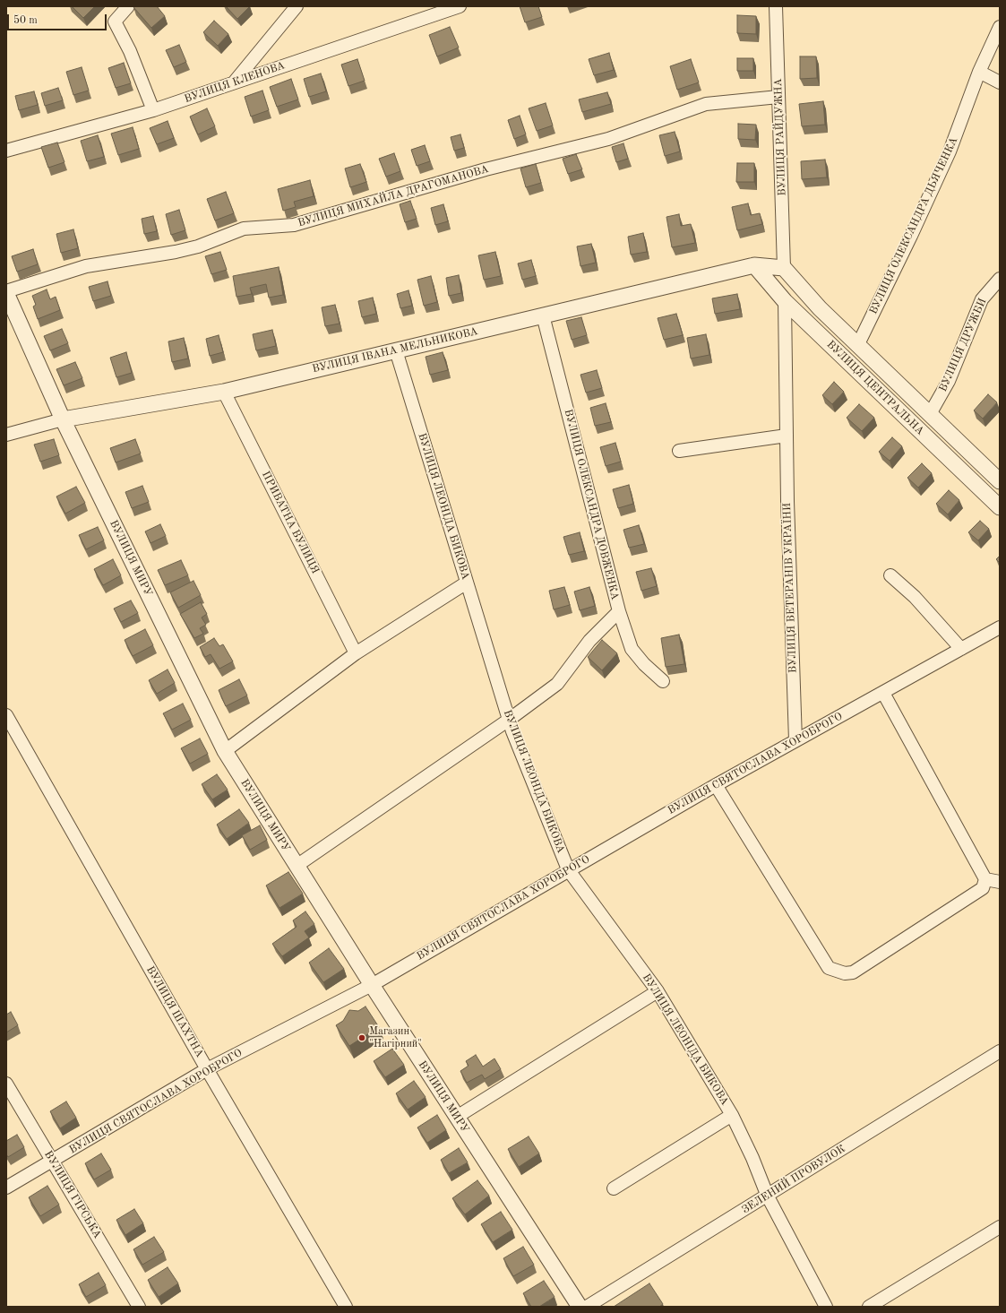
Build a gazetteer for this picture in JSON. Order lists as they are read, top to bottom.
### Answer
{
  "streets": {
    "street": [
      "ВУЛИЦЯ КЛЕНОВА",
      "ВУЛИЦЯ РАЙДУЖНА",
      "ВУЛИЦЯ МИХАЙЛА ДРАГОМАНОВА",
      "ВУЛИЦЯ ОЛЕКСАНДРА ДЬЯЧЕНКА",
      "ВУЛИЦЯ ДРУЖБИ",
      "ВУЛИЦЯ ІВАНА МЕЛЬНИКОВА",
      "ВУЛИЦЯ ЦЕНТРАЛЬНА",
      "ВУЛИЦЯ ОЛЕКСАНДРА ДОВЖЕНКА",
      "ВУЛИЦЯ ЛЕОНІДА БИКОВА",
      "ПРИВАТНА ВУЛИЦЯ",
      "ВУЛИЦЯ МИРУ",
      "ВУЛИЦЯ ВЕТЕРАНІВ УКРАЇНИ",
      "ВУЛИЦЯ СВЯТОСЛАВА ХОРОБРОГО",
      "ВУЛИЦЯ ШАХТНА",
      "ЗЕЛЕНИЙ ПРОВУЛОК",
      "ВУЛИЦЯ ГІРСЬКА"
    ]
  },
  "crossings": [
    ["ВУЛИЦЯ РАЙДУЖНА", "ВУЛИЦЯ МИХАЙЛА ДРАГОМАНОВА"],
    ["ВУЛИЦЯ РАЙДУЖНА", "ВУЛИЦЯ ІВАНА МЕЛЬНИКОВА"],
    ["ВУЛИЦЯ РАЙДУЖНА", "ВУЛИЦЯ ЦЕНТРАЛЬНА"],
    ["ВУЛИЦЯ МИХАЙЛА ДРАГОМАНОВА", "ВУЛИЦЯ МИРУ"],
    ["ВУЛИЦЯ ОЛЕКСАНДРА ДЬЯЧЕНКА", "ВУЛИЦЯ ЦЕНТРАЛЬНА"],
    ["ВУЛИЦЯ ДРУЖБИ", "ВУЛИЦЯ ЦЕНТРАЛЬНА"],
    ["ВУЛИЦЯ ІВАНА МЕЛЬНИКОВА", "ВУЛИЦЯ ЦЕНТРАЛЬНА"],
    ["ВУЛИЦЯ ІВАНА МЕЛЬНИКОВА", "ВУЛИЦЯ ОЛЕКСАНДРА ДОВЖЕНКА"],
    ["ВУЛИЦЯ ІВАНА МЕЛЬНИКОВА", "ВУЛИЦЯ ЛЕОНІДА БИКОВА"],
    ["ВУЛИЦЯ ІВАНА МЕЛЬНИКОВА", "ПРИВАТНА ВУЛИЦЯ"],
    ["ВУЛИЦЯ ІВАНА МЕЛЬНИКОВА", "ВУЛИЦЯ МИРУ"],
    ["ВУЛИЦЯ ЦЕНТРАЛЬНА", "ВУЛИЦЯ ВЕТЕРАНІВ УКРАЇНИ"],
    ["ВУЛИЦЯ ЛЕОНІДА БИКОВА", "ВУЛИЦЯ СВЯТОСЛАВА ХОРОБРОГО"],
    ["ВУЛИЦЯ ЛЕОНІДА БИКОВА", "ЗЕЛЕНИЙ ПРОВУЛОК"],
    ["ВУЛИЦЯ МИРУ", "ВУЛИЦЯ СВЯТОСЛАВА ХОРОБРОГО"],
    ["ВУЛИЦЯ ВЕТЕРАНІВ УКРАЇНИ", "ВУЛИЦЯ СВЯТОСЛАВА ХОРОБРОГО"],
    ["ВУЛИЦЯ СВЯТОСЛАВА ХОРОБРОГО", "ВУЛИЦЯ ШАХТНА"],
    ["ВУЛИЦЯ СВЯТОСЛАВА ХОРОБРОГО", "ВУЛИЦЯ ГІРСЬКА"]
  ],
  "places": ["Магазин \"Нагірний\""],
  "scale_bar": "50 m"
}
